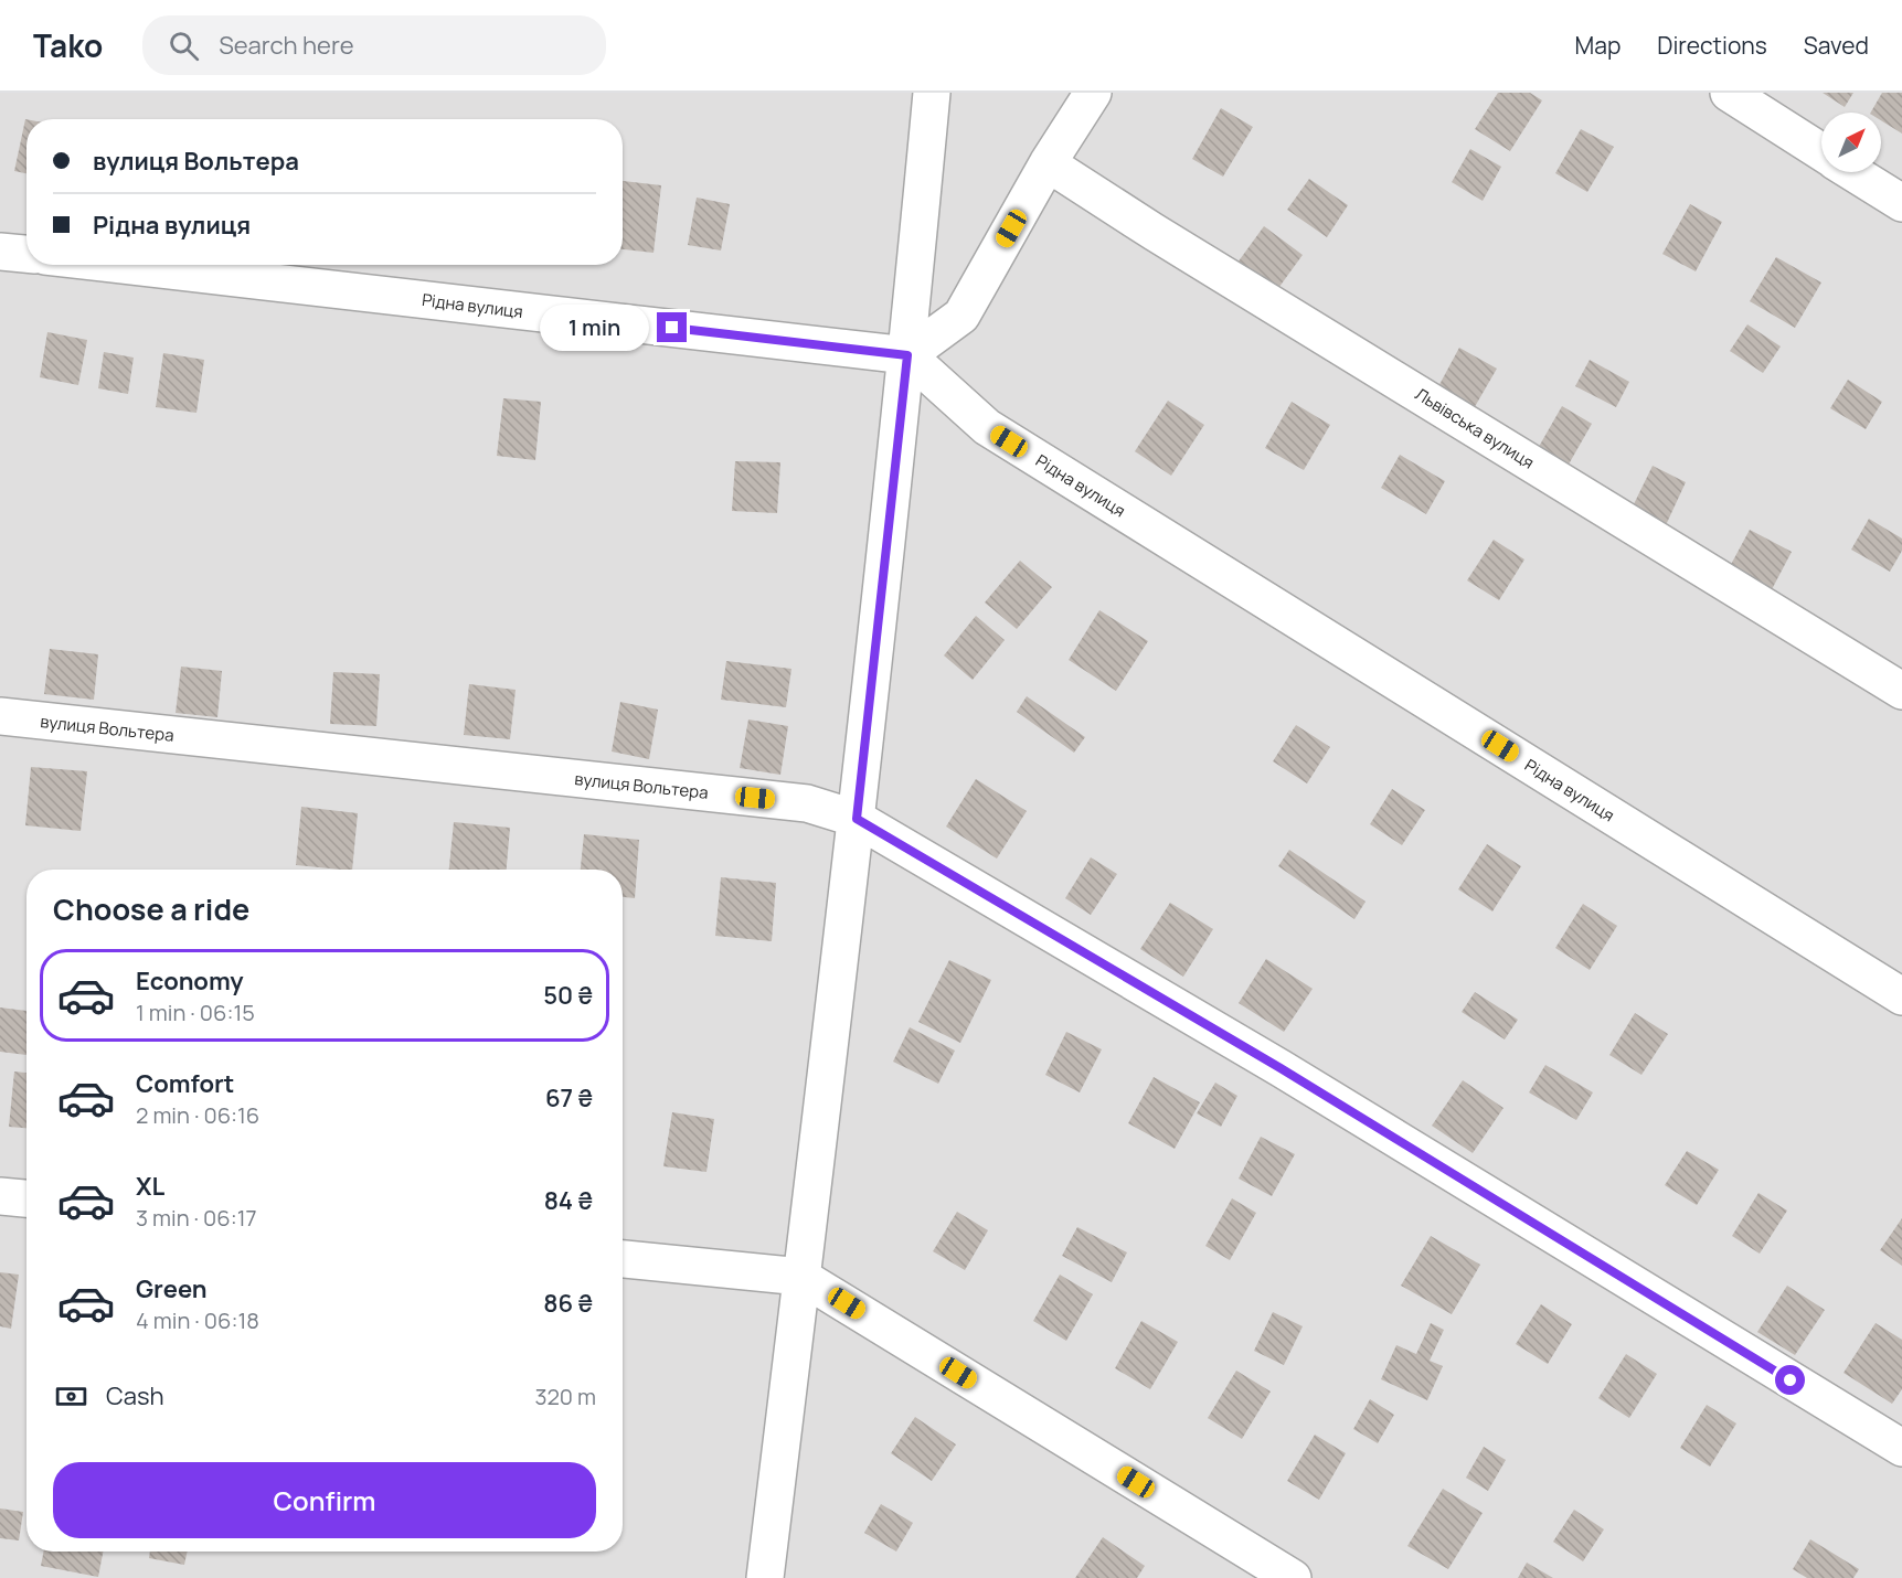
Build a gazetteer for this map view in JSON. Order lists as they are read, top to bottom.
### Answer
{
  "streets": {
    "street": ["Рідна вулиця", "Львівська вулиця", "вулиця Вольтера"]
  },
  "north": "top right",
  "page": {
    "header": "Tako",
    "search": "Search here",
    "nav": ["Map", "Directions", "Saved"],
    "banner": ["вулиця Вольтера", "Рідна вулиця"],
    "bubble": "1 min",
    "heading": "Choose a ride",
    "list": [
      {
        "name": "Economy",
        "note": "1 min · 06:15",
        "value": "50 ₴"
      },
      {
        "name": "Comfort",
        "note": "2 min · 06:16",
        "value": "67 ₴"
      },
      {
        "name": "XL",
        "note": "3 min · 06:17",
        "value": "84 ₴"
      },
      {
        "name": "Green",
        "note": "4 min · 06:18",
        "value": "86 ₴"
      }
    ],
    "pay": ["Cash", "320 m"],
    "buttons": "Confirm"
  }
}
